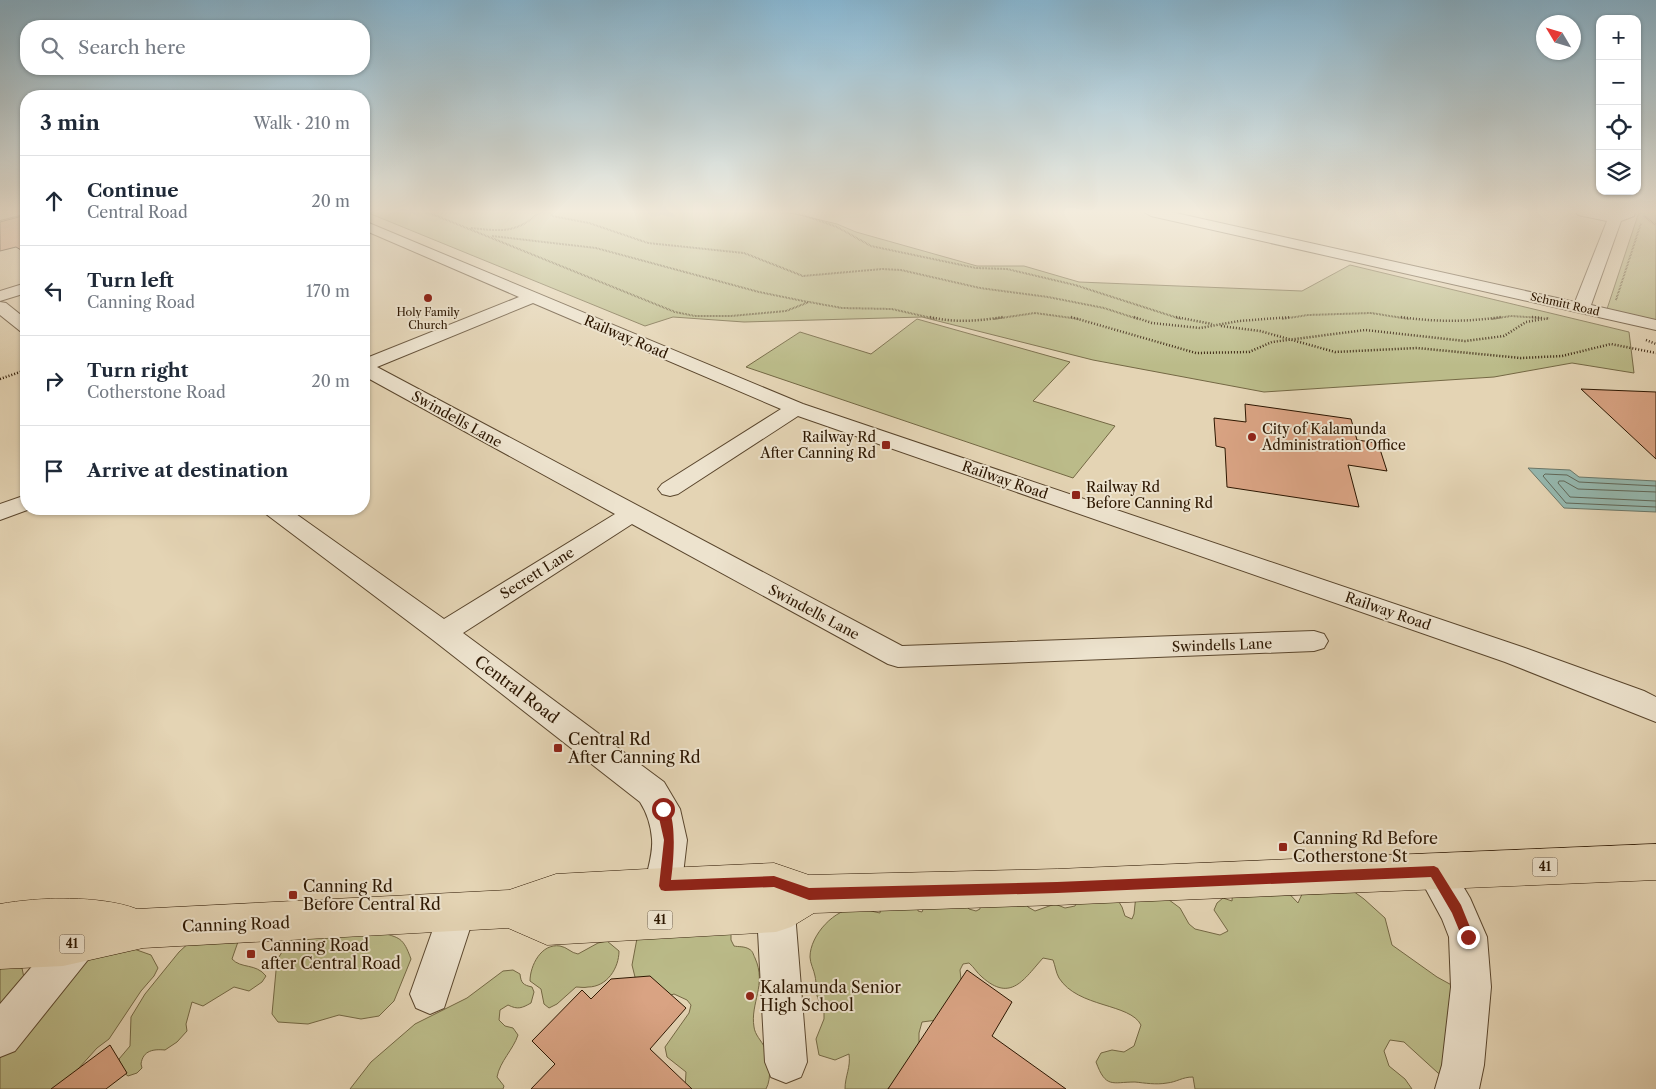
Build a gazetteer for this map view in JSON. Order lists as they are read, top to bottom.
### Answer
{
  "streets": {
    "main road": ["41", "Canning Road"],
    "street": [
      "Schmitt Road",
      "Railway Road",
      "Swindells Lane",
      "Secrett Lane",
      "Central Road"
    ]
  },
  "crossings": [
    ["Swindells Lane", "Secrett Lane"],
    ["Secrett Lane", "Central Road"],
    ["Central Road", "Canning Road"]
  ],
  "places": {
    "other": ["Holy Family Church", "City of Kalamunda Administration Office", "Kalamunda Senior High School"],
    "transit": [
      "Railway Rd After Canning Rd",
      "Railway Rd Before Canning Rd",
      "Central Rd After Canning Rd",
      "Canning Rd Before Cotherstone St",
      "Canning Rd Before Central Rd",
      "Canning Road after Central Road"
    ]
  },
  "north": "top left",
  "page": {
    "map_buttons": ["+", "−"],
    "search": "Search here",
    "heading": ["3 min", "Walk · 210 m"],
    "list": [
      ["Continue", "Central Road", "20 m"],
      ["Turn left", "Canning Road", "170 m"],
      ["Turn right", "Cotherstone Road", "20 m"],
      "Arrive at destination"
    ]
  }
}
